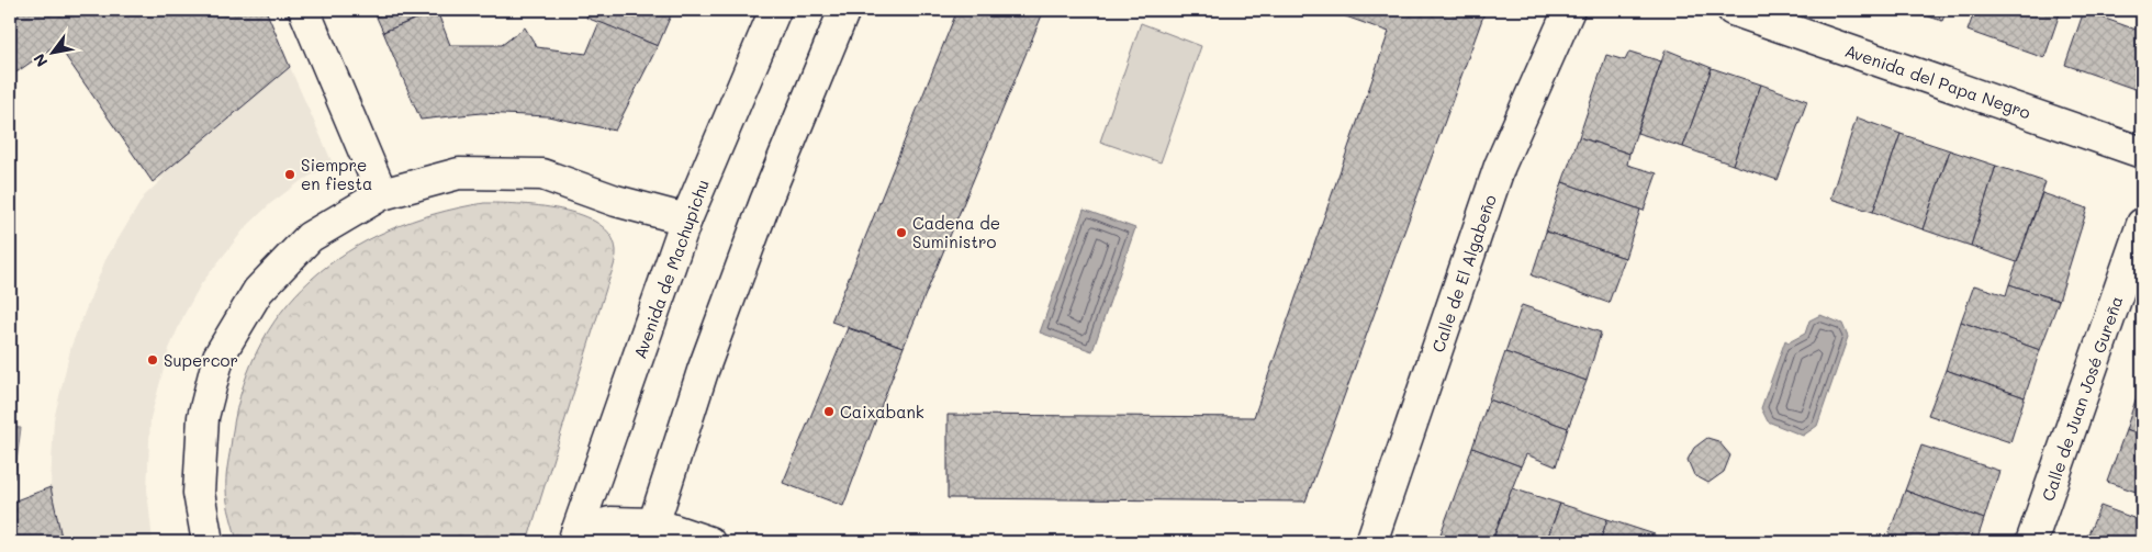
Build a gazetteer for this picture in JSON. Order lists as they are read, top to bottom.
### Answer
{
  "streets": {
    "street": [
      "Avenida del Papa Negro",
      "Avenida de Machupichu",
      "Calle de El Algabeño",
      "Calle de Juan José Gureña"
    ]
  },
  "places": [
    "Siempre en fiesta",
    "Cadena de Suministro",
    "Supercor",
    "Caixabank"
  ],
  "north": "bottom left"
}
